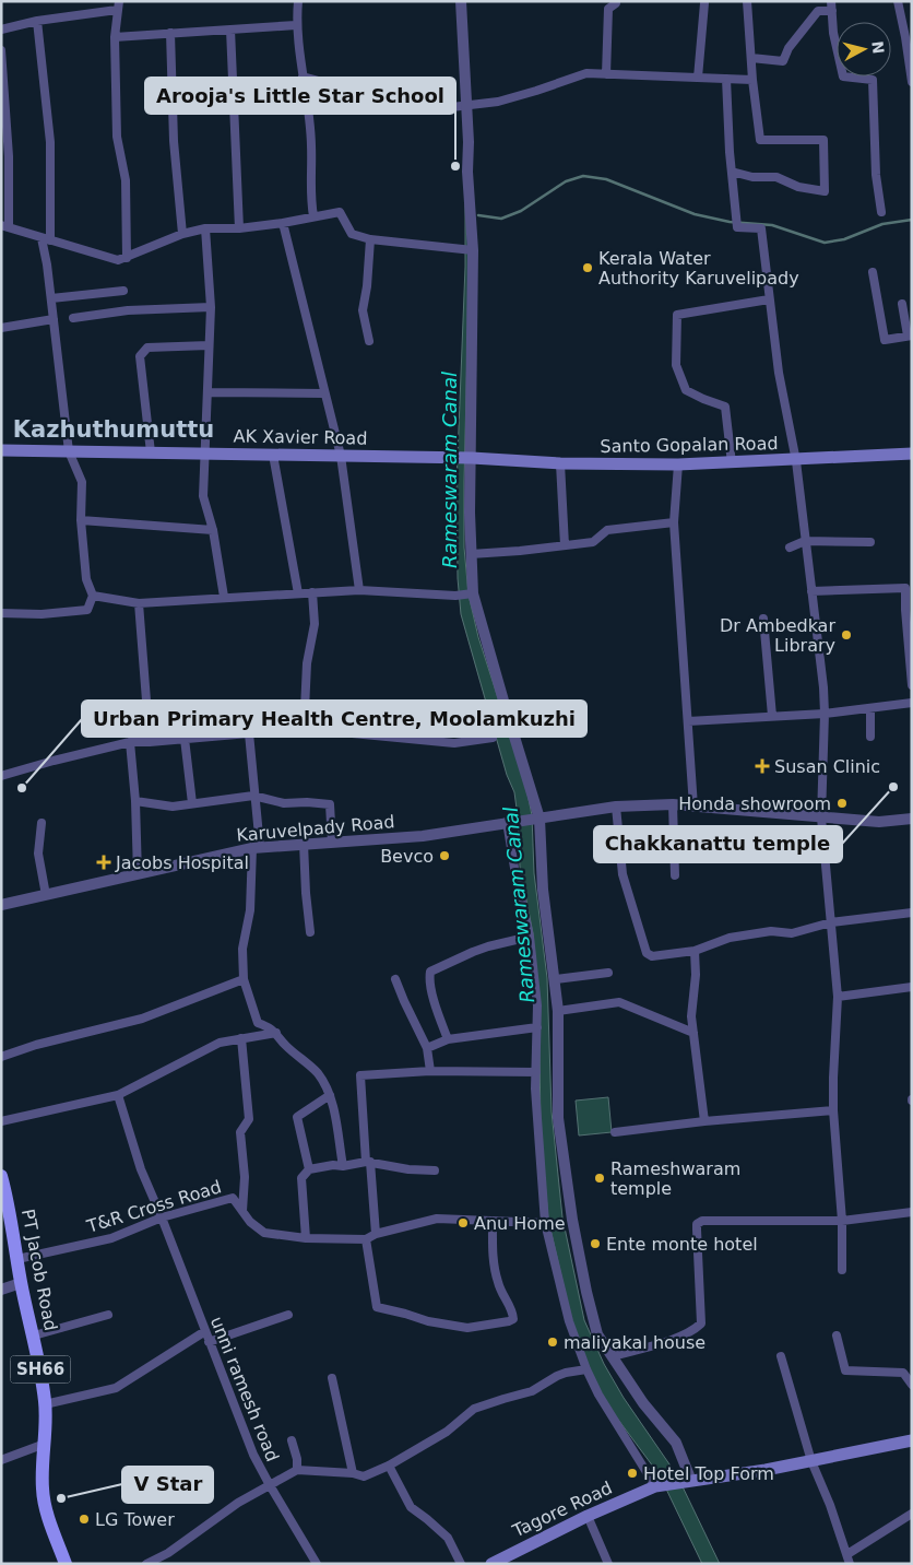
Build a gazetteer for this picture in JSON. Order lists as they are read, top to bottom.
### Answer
{
  "streets": {
    "main road": [
      "AK Xavier Road",
      "Santo Gopalan Road",
      "PT Jacob Road",
      "SH66",
      "Tagore Road"
    ],
    "street": ["Karuvelpady Road", "T&R Cross Road", "unni ramesh road"]
  },
  "crossings": [
    ["AK Xavier Road", "Santo Gopalan Road"],
    ["T&R Cross Road", "PT Jacob Road"],
    ["T&R Cross Road", "unni ramesh road"]
  ],
  "districts": ["Kazhuthumuttu"],
  "water": ["Rameswaram Canal"],
  "places": {
    "other": [
      "Arooja's Little Star School",
      "Kerala Water Authority Karuvelipady",
      "Dr Ambedkar Library",
      "Chakkanattu temple",
      "Urban Primary Health Centre, Moolamkuzhi",
      "Honda showroom",
      "Bevco",
      "Rameshwaram temple",
      "Anu Home",
      "Ente monte hotel",
      "maliyakal house",
      "Hotel Top Form",
      "V Star",
      "LG Tower"
    ],
    "health": ["Susan Clinic", "Jacobs Hospital"]
  },
  "north": "right"
}
